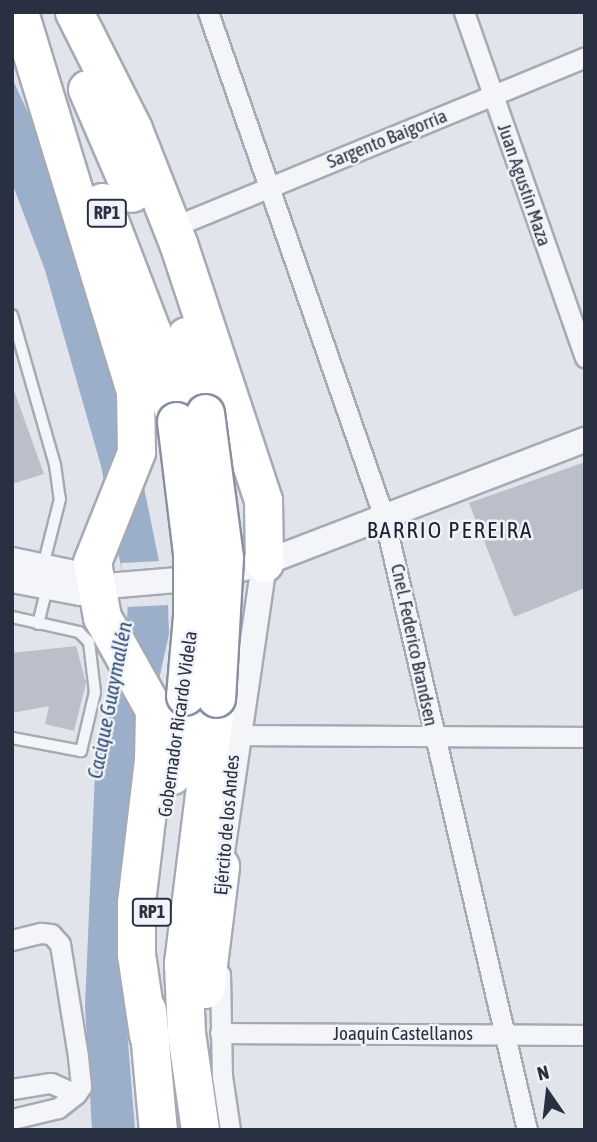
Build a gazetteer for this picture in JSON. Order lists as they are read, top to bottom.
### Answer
{
  "streets": {
    "highway": ["RP1", "Gobernador Ricardo Videla"],
    "street": [
      "Sargento Baigorria",
      "Juan Agustín Maza",
      "Cnel. Federico Brandsen",
      "Ejército de los Andes",
      "Joaquín Castellanos"
    ]
  },
  "crossings": [
    ["Sargento Baigorria", "Juan Agustín Maza"],
    ["Sargento Baigorria", "Cnel. Federico Brandsen"],
    ["Cnel. Federico Brandsen", "Joaquín Castellanos"],
    ["Ejército de los Andes", "Joaquín Castellanos"]
  ],
  "districts": ["BARRIO PEREIRA"],
  "water": ["Cacique Guaymallén"],
  "north": "top"
}
